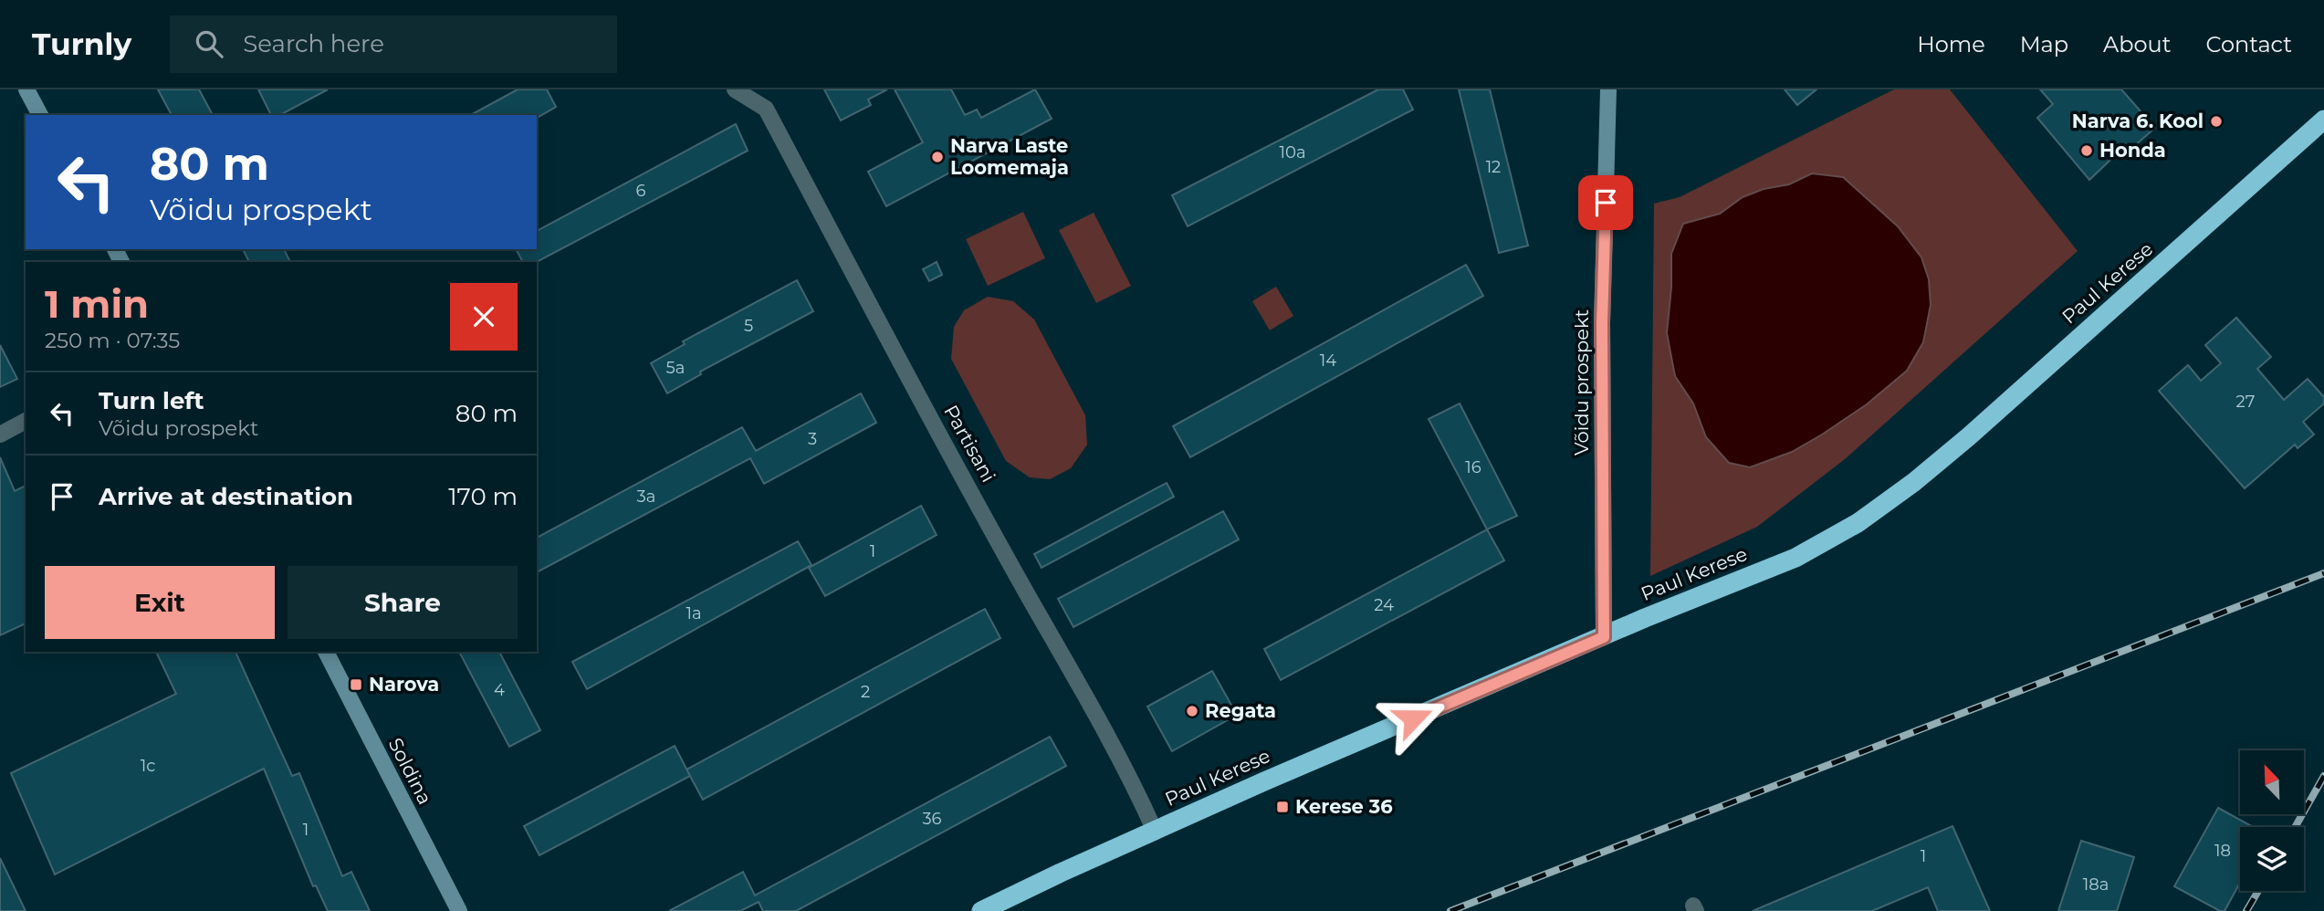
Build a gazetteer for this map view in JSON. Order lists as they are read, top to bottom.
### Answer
{
  "streets": {
    "highway": ["Paul Kerese"],
    "street": ["Võidu prospekt", "Partisani", "Soldina"]
  },
  "crossings": [
    ["Paul Kerese", "Võidu prospekt"],
    ["Paul Kerese", "Partisani"]
  ],
  "places": {
    "other": [
      "Narva 6. Kool",
      "Honda",
      "Narva Laste Loomemaja",
      "Regata"
    ],
    "transit": ["Narova", "Kerese 36"]
  },
  "house_numbers": [
    "10a",
    "12",
    "6",
    "5",
    "14",
    "5a",
    "27",
    "3",
    "16",
    "3a",
    "1",
    "24",
    "1a",
    "4",
    "2",
    "1c",
    "36",
    "1",
    "18",
    "1",
    "18a"
  ],
  "north": "top left",
  "page": {
    "header": "Turnly",
    "search": "Search here",
    "nav": [
      "Home",
      "Map",
      "About",
      "Contact"
    ],
    "turn": ["80 m", "Võidu prospekt"],
    "heading": ["1 min", "250 m · 07:35"],
    "list": [
      {
        "name": "Turn left",
        "note": "Võidu prospekt",
        "value": "80 m"
      },
      {
        "name": "Arrive at destination",
        "value": "170 m"
      }
    ],
    "buttons": ["Exit", "Share"]
  }
}
